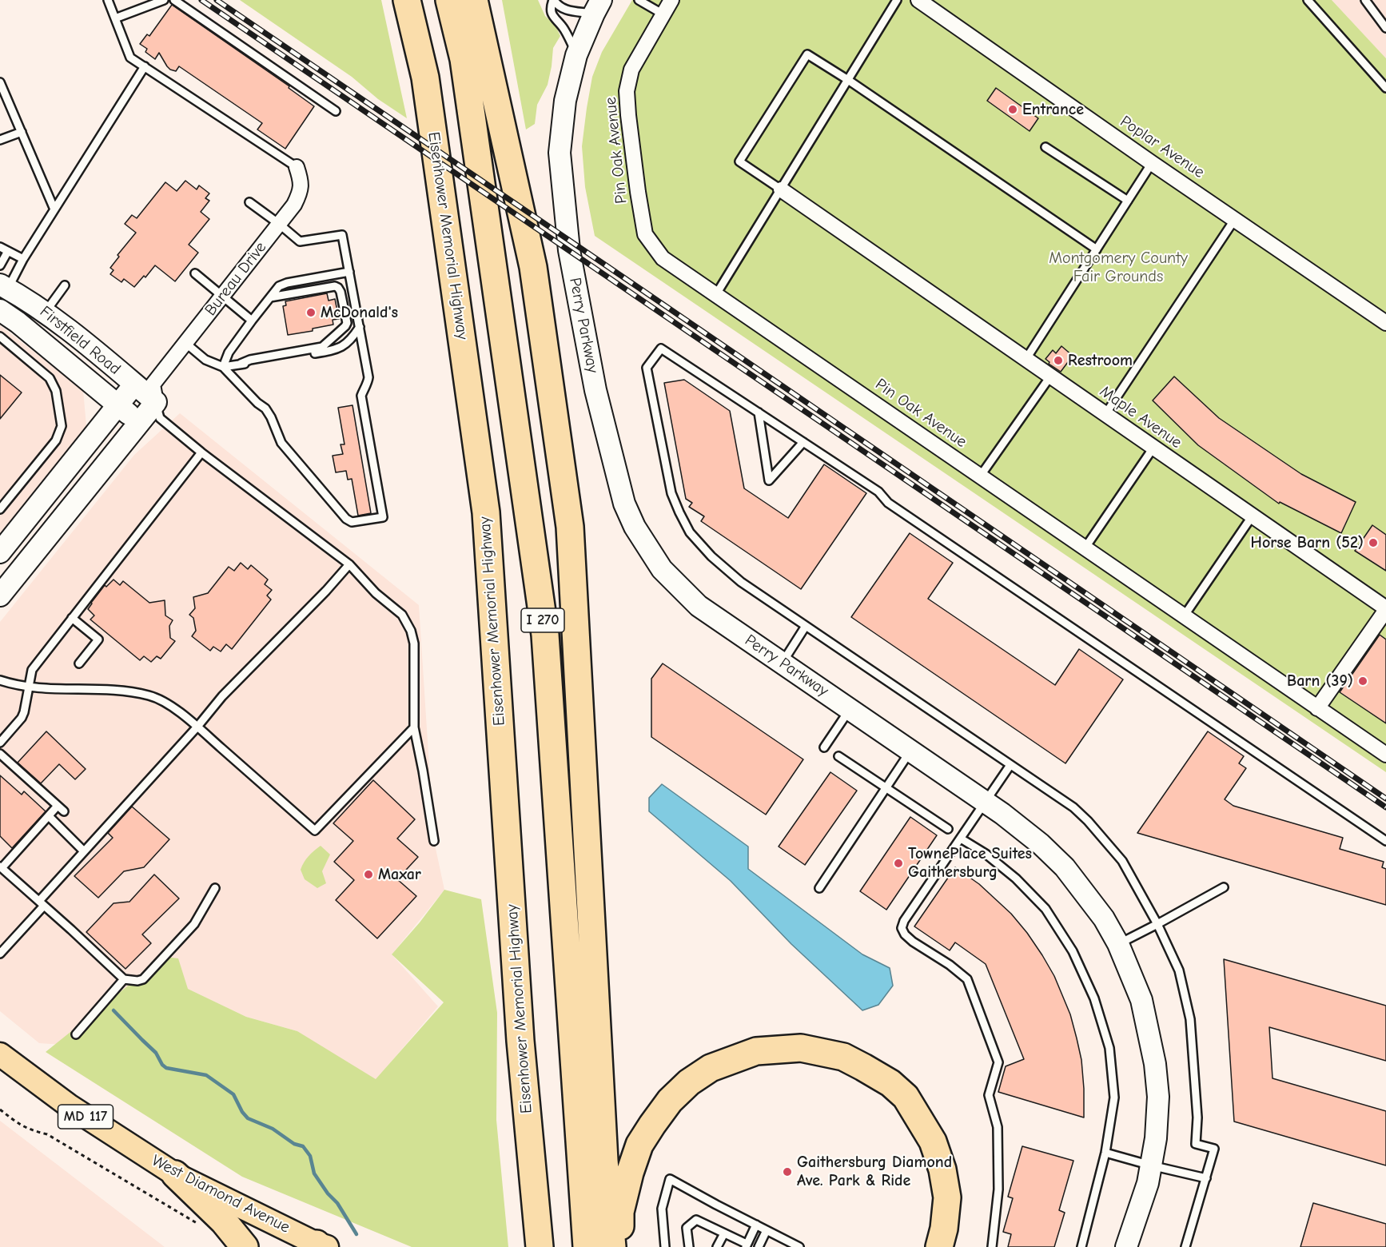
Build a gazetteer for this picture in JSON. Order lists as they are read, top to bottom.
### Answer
{
  "streets": {
    "highway": ["Eisenhower Memorial Highway", "I 270"],
    "main road": ["MD 117", "West Diamond Avenue"],
    "street": [
      "Poplar Avenue",
      "Pin Oak Avenue",
      "Bureau Drive",
      "Perry Parkway",
      "Firstfield Road",
      "Maple Avenue"
    ]
  },
  "crossings": [
    ["Bureau Drive", "Firstfield Road"]
  ],
  "parks": ["Montgomery County Fair Grounds"],
  "places": [
    "Entrance",
    "McDonald's",
    "Restroom",
    "Horse Barn (52)",
    "Barn (39)",
    "TownePlace Suites Gaithersburg",
    "Maxar",
    "Gaithersburg Diamond Ave. Park & Ride"
  ]
}
